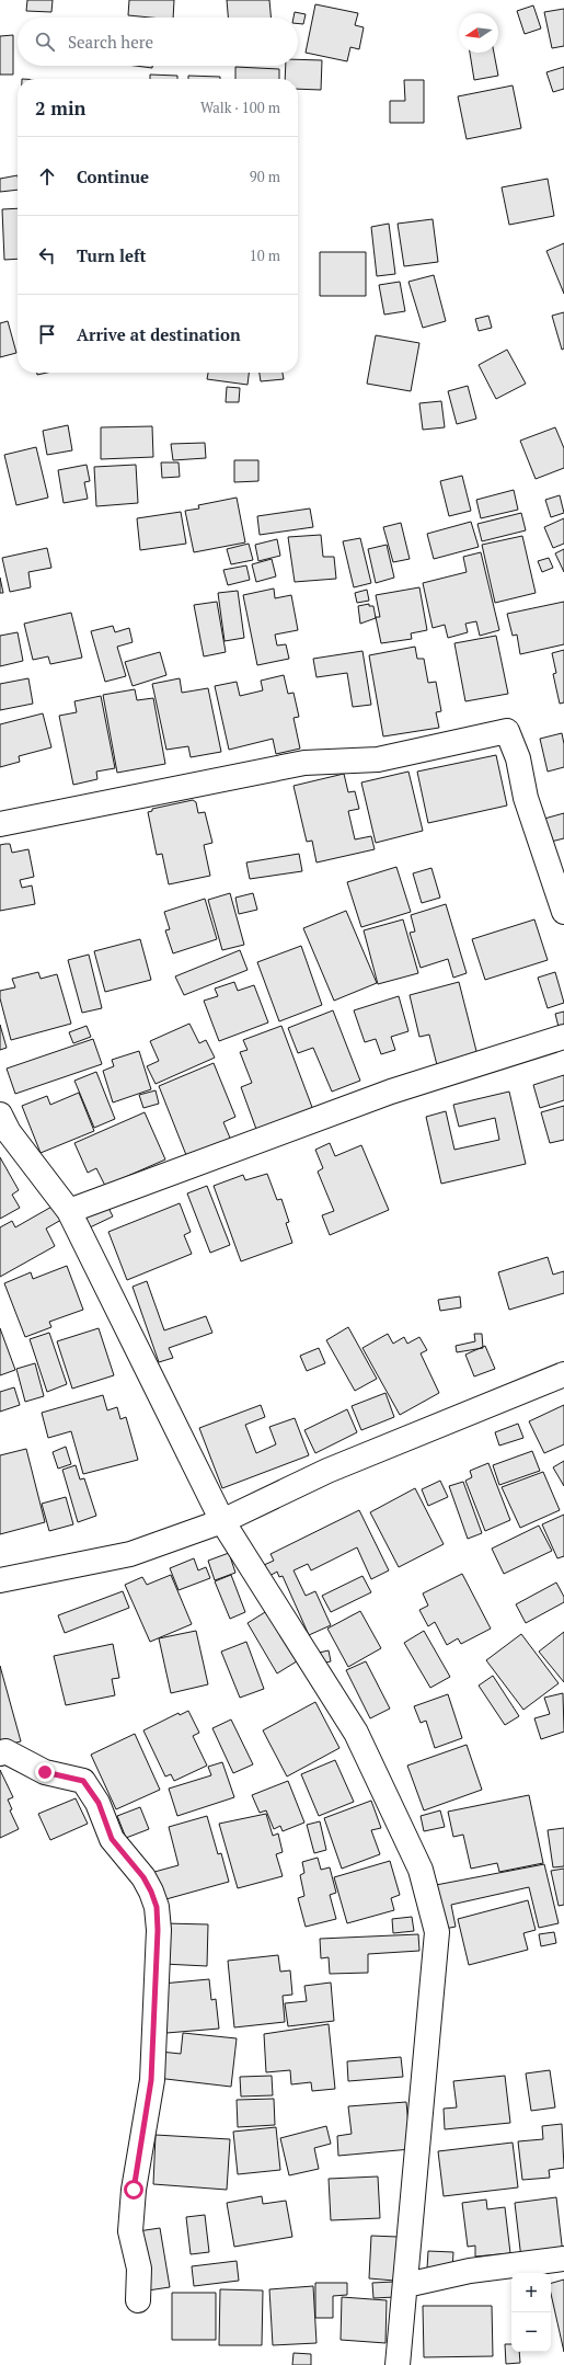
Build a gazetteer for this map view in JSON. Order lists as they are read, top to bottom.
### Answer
{
  "north": "left",
  "page": {
    "search": "Search here",
    "heading": ["2 min", "Walk · 100 m"],
    "list": [
      ["Continue", "90 m"],
      ["Turn left", "10 m"],
      "Arrive at destination"
    ],
    "map_buttons": ["+", "−"]
  }
}
